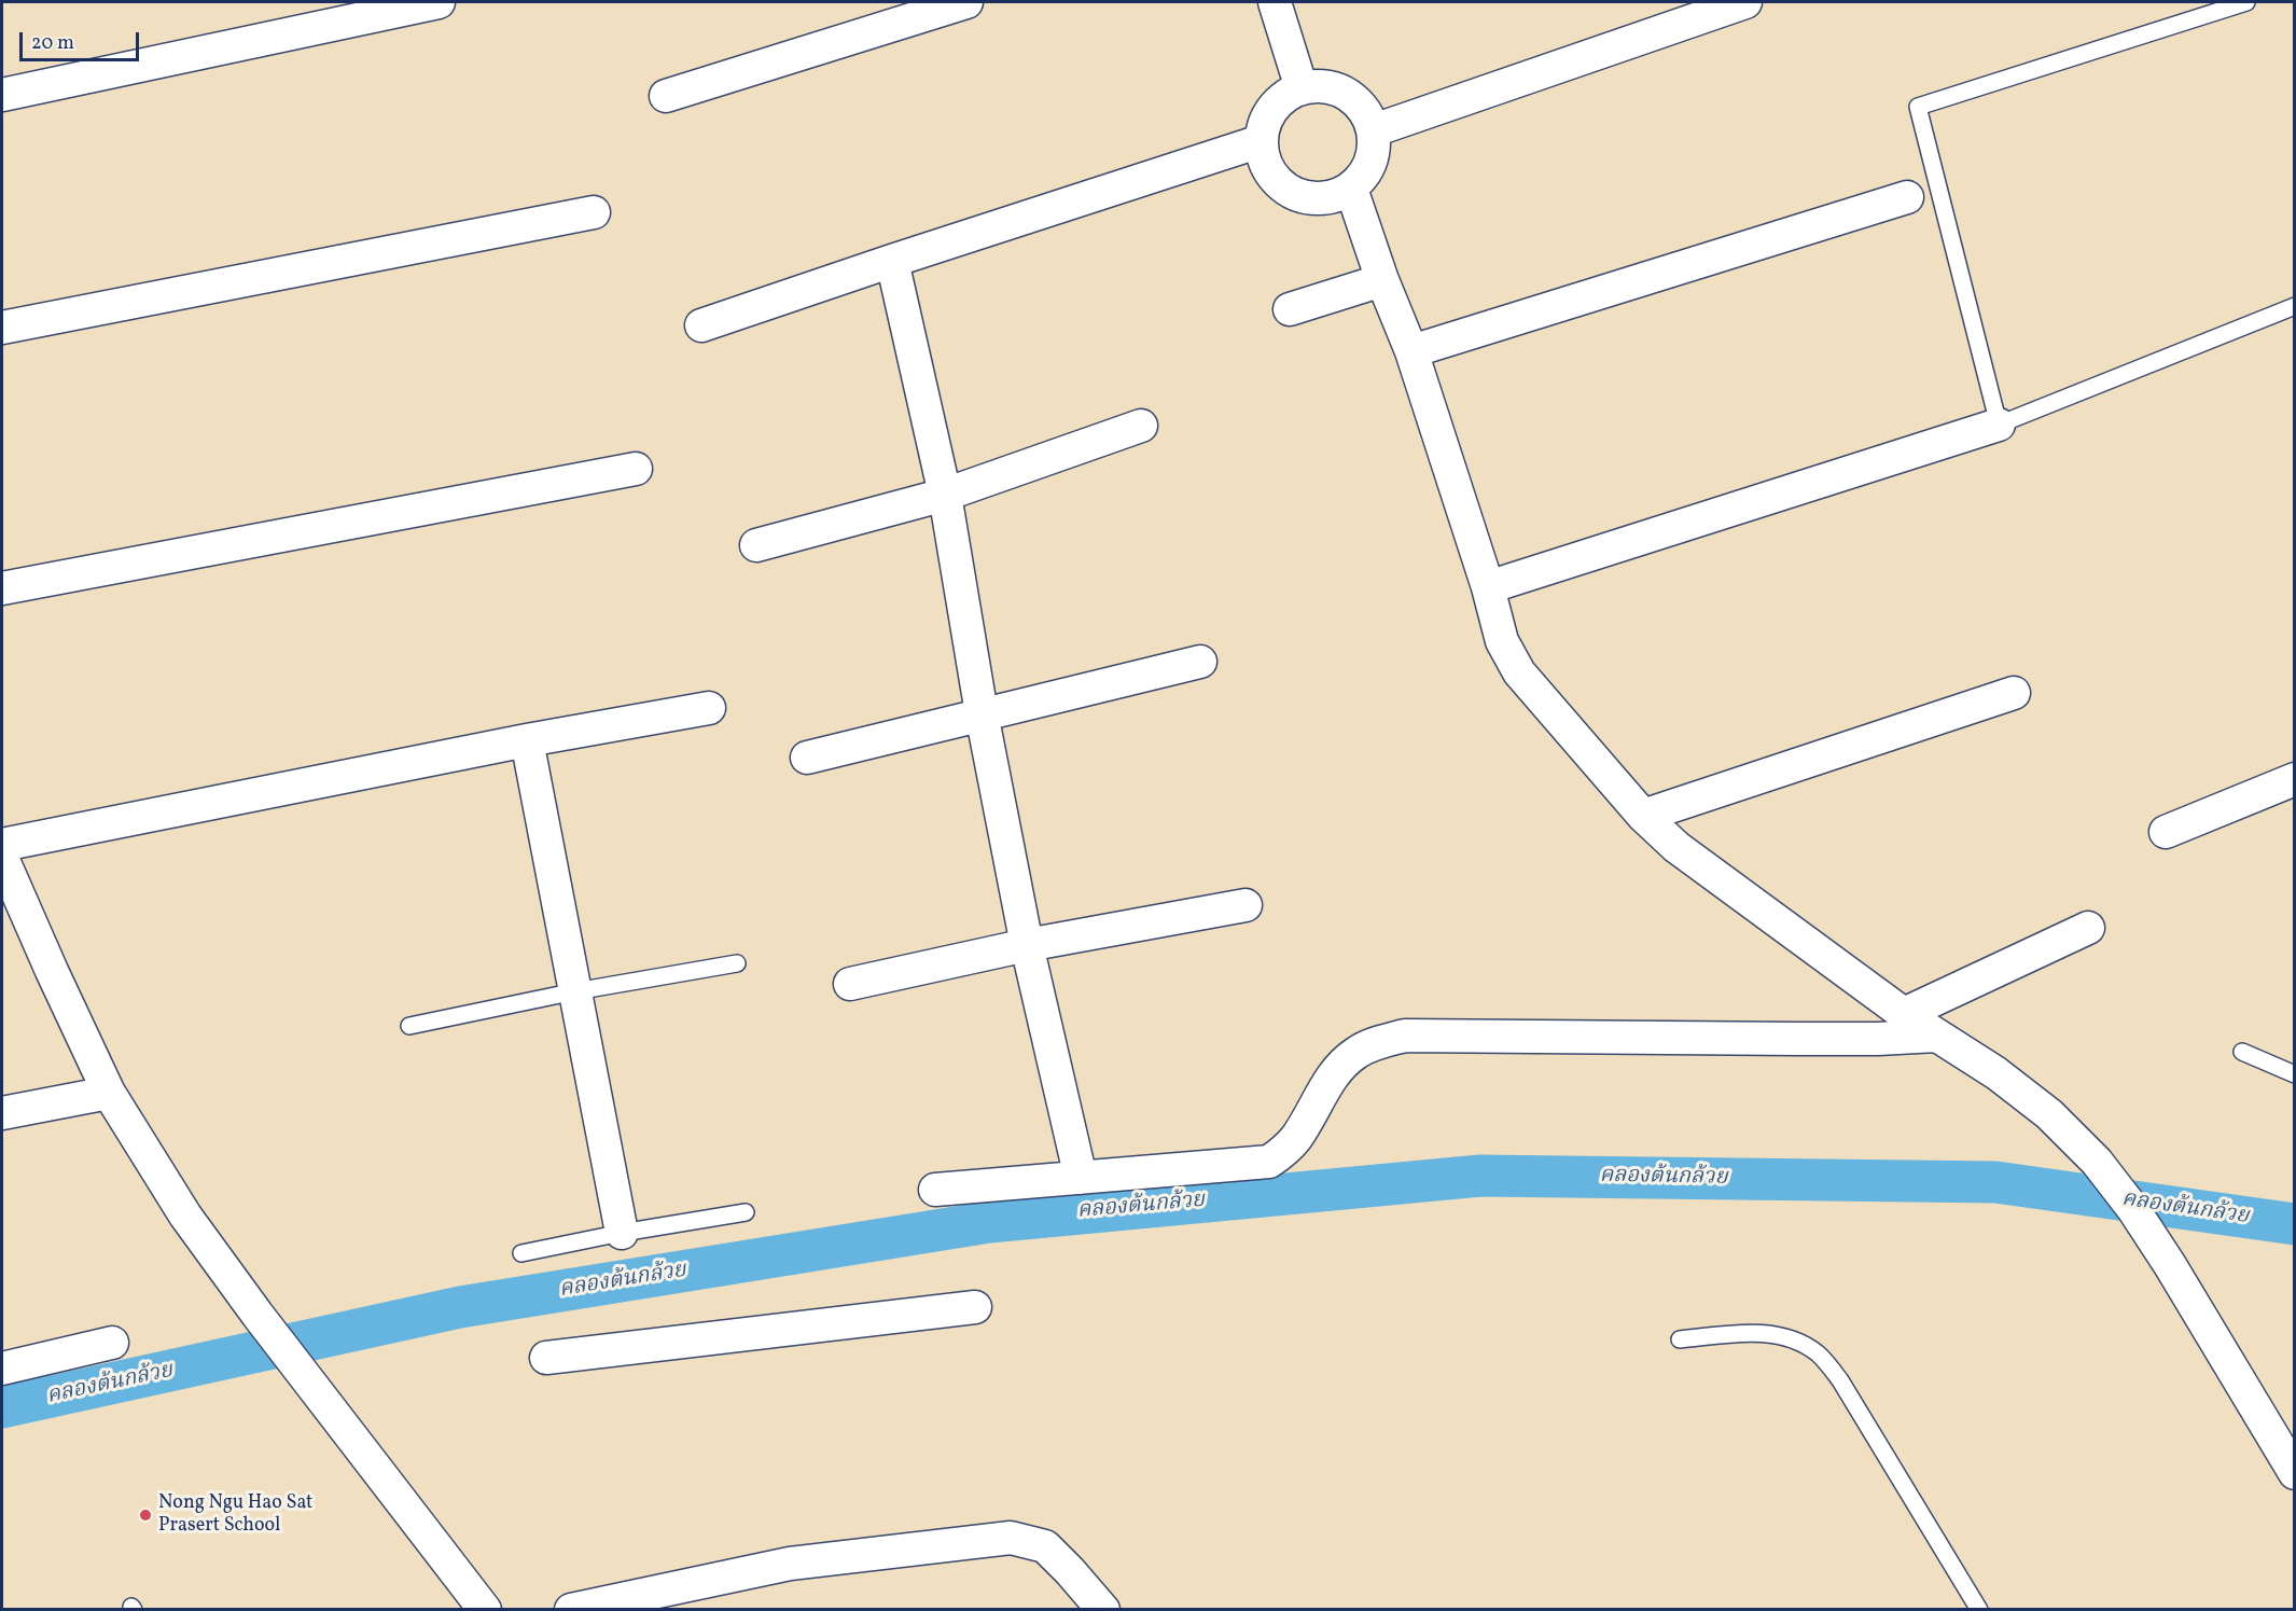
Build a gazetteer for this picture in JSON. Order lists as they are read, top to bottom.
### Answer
{
  "water": ["คลองต้นกล้วย"],
  "places": ["Nong Ngu Hao Sat Prasert School"],
  "scale_bar": "20 m"
}
